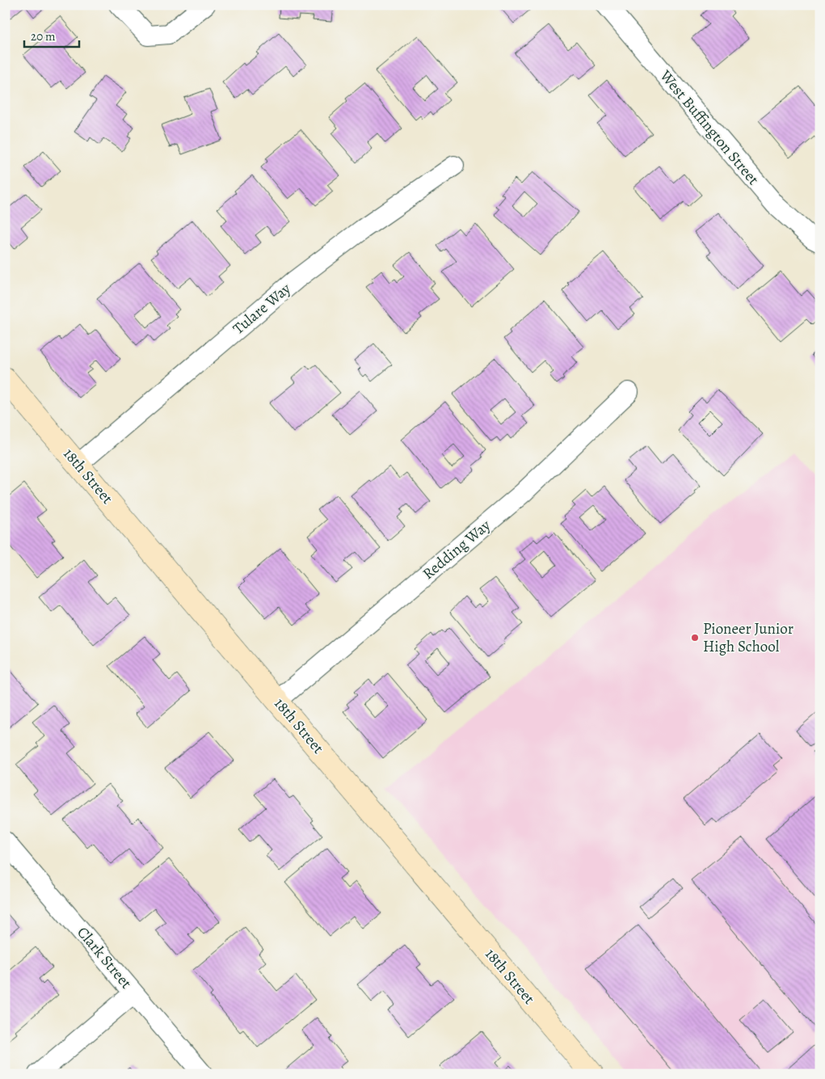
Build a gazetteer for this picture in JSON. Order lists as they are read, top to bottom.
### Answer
{
  "streets": {
    "main road": ["18th Street"],
    "street": [
      "West Buffington Street",
      "Tulare Way",
      "Redding Way",
      "Clark Street"
    ]
  },
  "crossings": [
    ["Tulare Way", "18th Street"],
    ["18th Street", "Redding Way"]
  ],
  "places": ["Pioneer Junior High School"],
  "scale_bar": "20 m"
}
